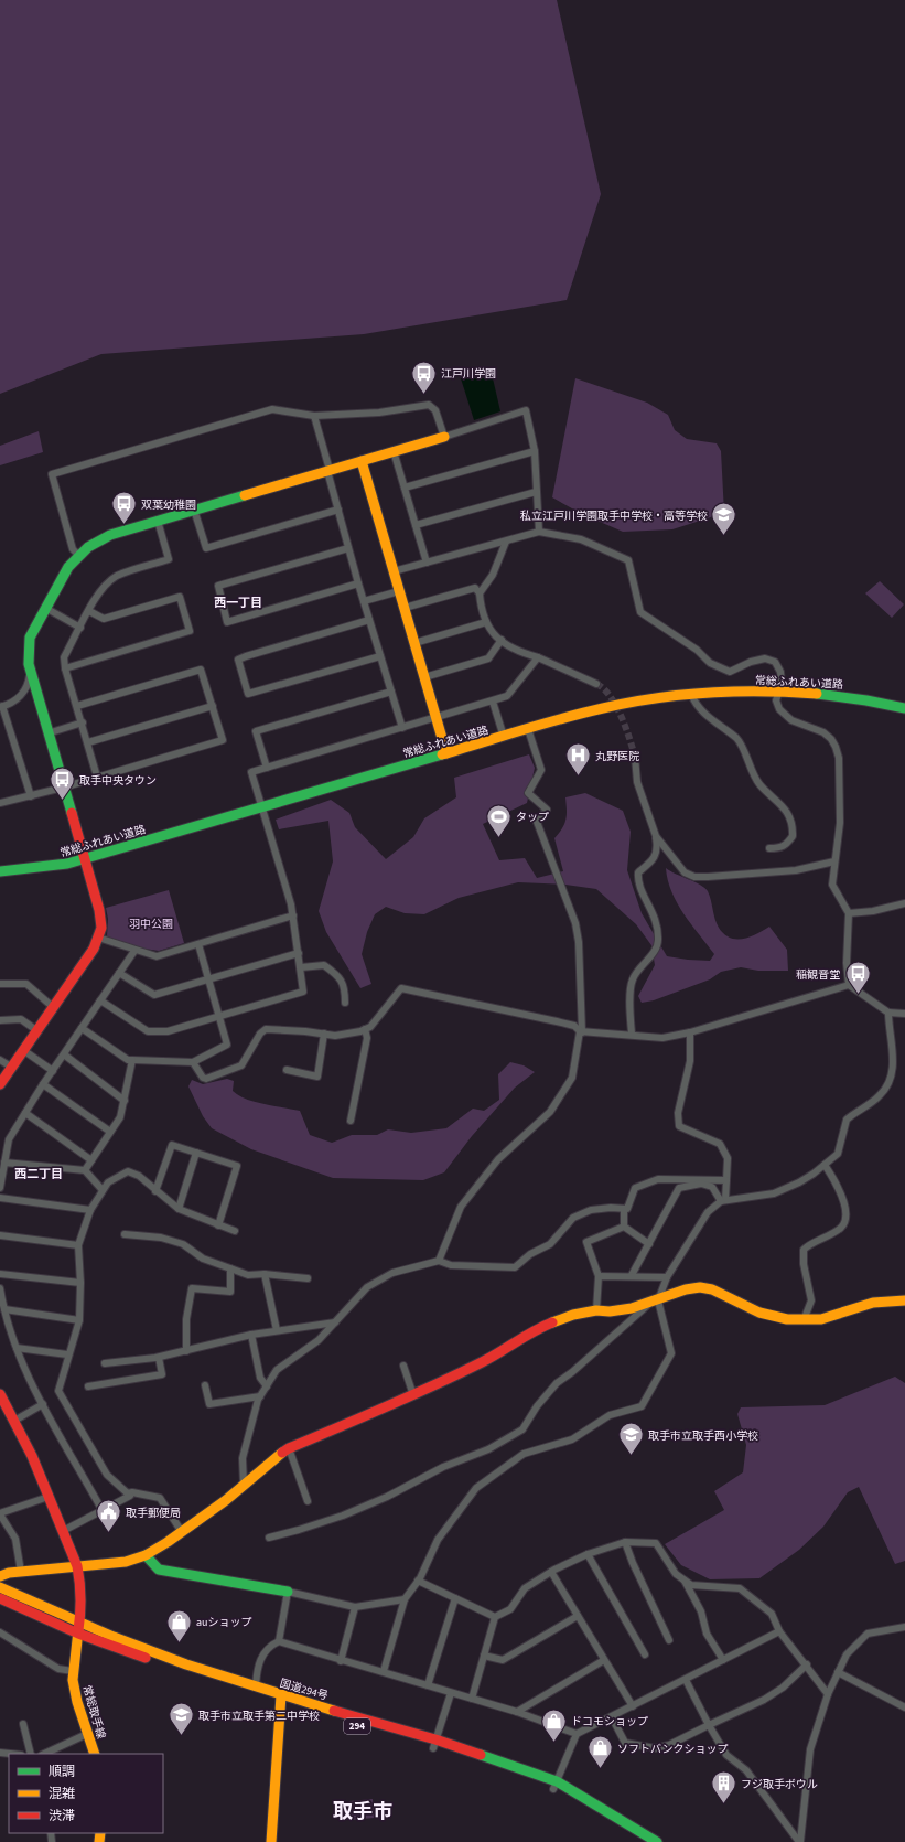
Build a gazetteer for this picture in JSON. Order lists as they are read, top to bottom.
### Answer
{
  "streets": {
    "main road": [
      "常総ふれあい道路",
      "国道294号",
      "常総取手線",
      "294"
    ]
  },
  "crossings": [
    ["国道294号", "常総取手線"]
  ],
  "districts": ["西一丁目", "西二丁目", "取手市"],
  "parks": ["羽中公園"],
  "places": {
    "bus stop": [
      "江戸川学園",
      "双葉幼稚園",
      "取手中央タウン",
      "稲観音堂"
    ],
    "school or university": ["私立江戸川学園取手中学校・高等学校", "取手市立取手西小学校", "取手市立取手第二中学校"],
    "hospital": ["丸野医院"],
    "sports": ["タップ"],
    "public building": ["取手郵便局"],
    "shop": ["auショップ", "ドコモショップ", "ソフトバンクショップ"],
    "building": ["フジ取手ボウル"]
  },
  "legend": ["順調", "混雑", "渋滞"]
}
